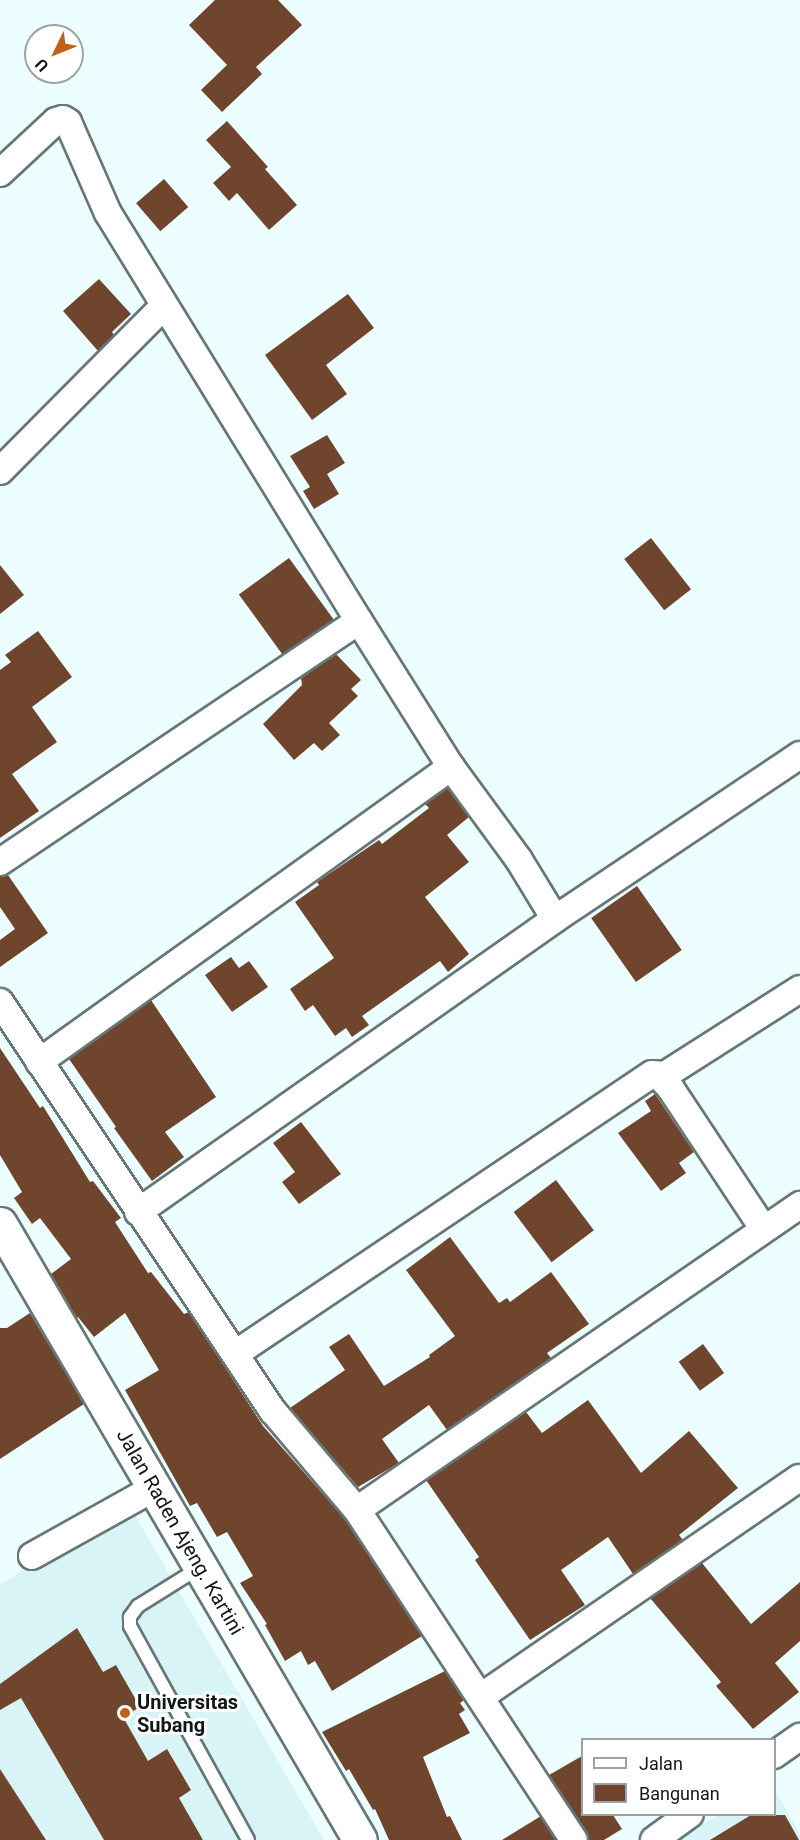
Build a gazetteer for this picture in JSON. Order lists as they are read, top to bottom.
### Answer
{
  "streets": {
    "main road": ["Jalan Raden Ajeng. Kartini"]
  },
  "places": ["Universitas Subang"],
  "legend": ["Jalan", "Bangunan"],
  "north": "bottom left"
}
